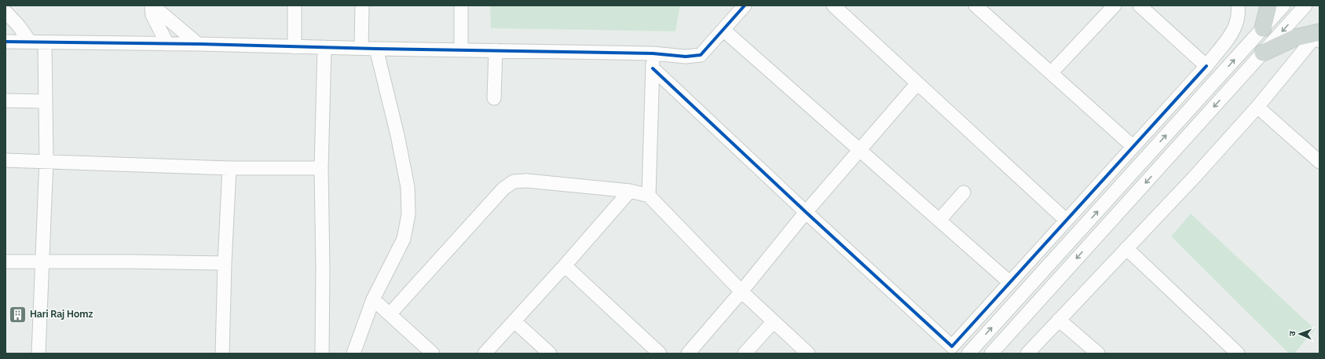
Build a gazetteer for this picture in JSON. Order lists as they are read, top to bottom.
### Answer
{
  "places": {
    "building": ["Hari Raj Homz"]
  },
  "north": "left"
}
